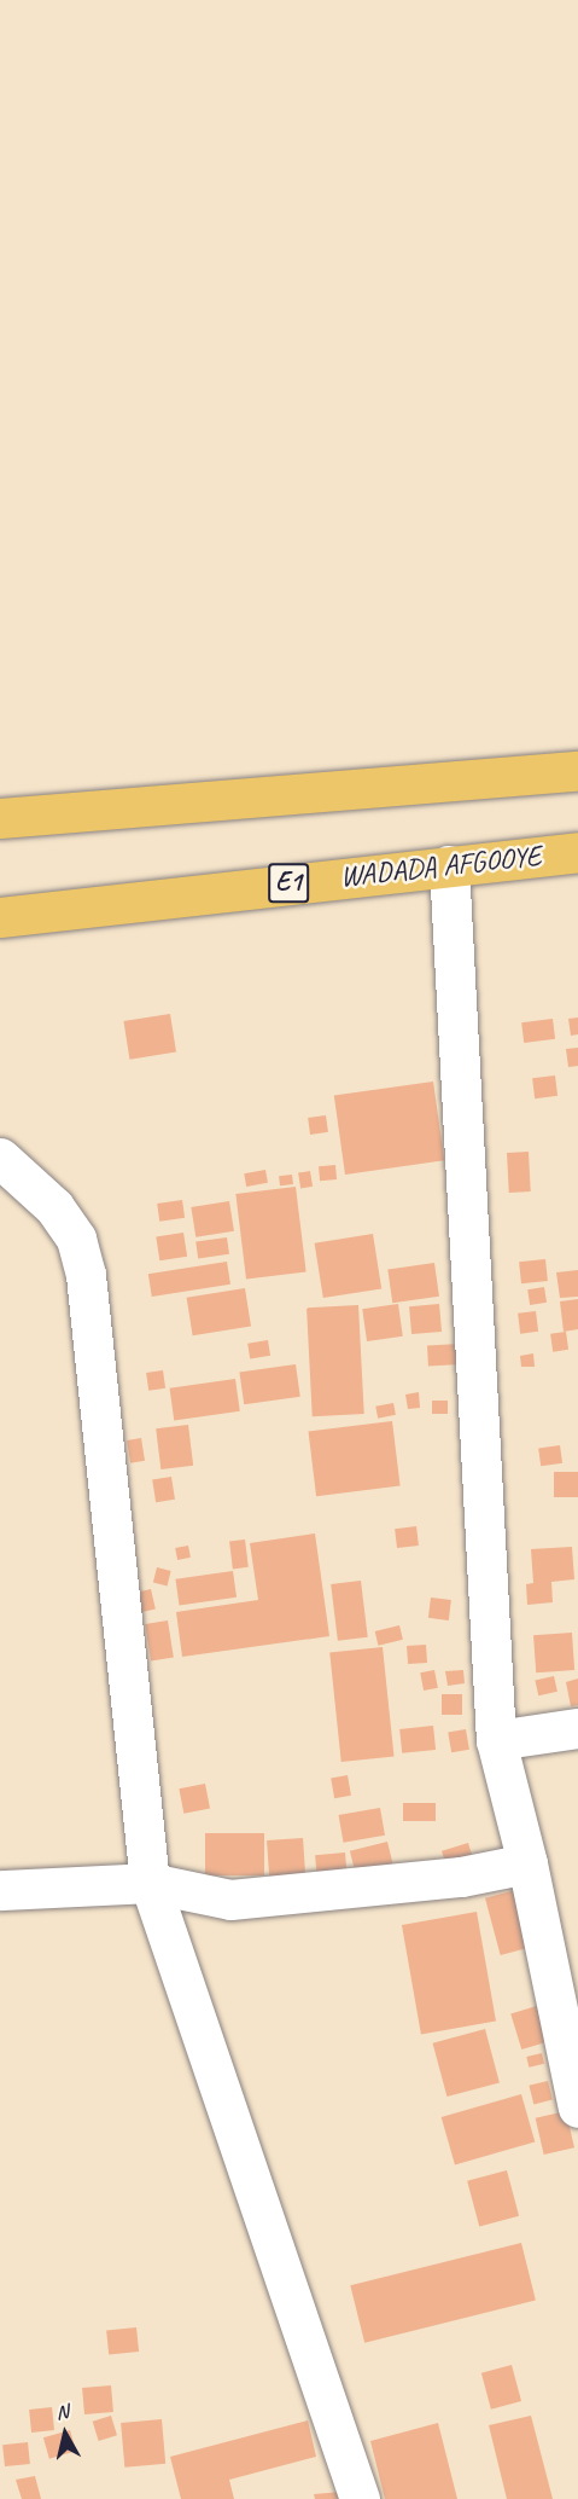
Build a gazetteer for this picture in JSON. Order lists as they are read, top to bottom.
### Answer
{
  "streets": {
    "highway": ["WADADA AFGOOYE", "E1"]
  },
  "north": "top"
}
